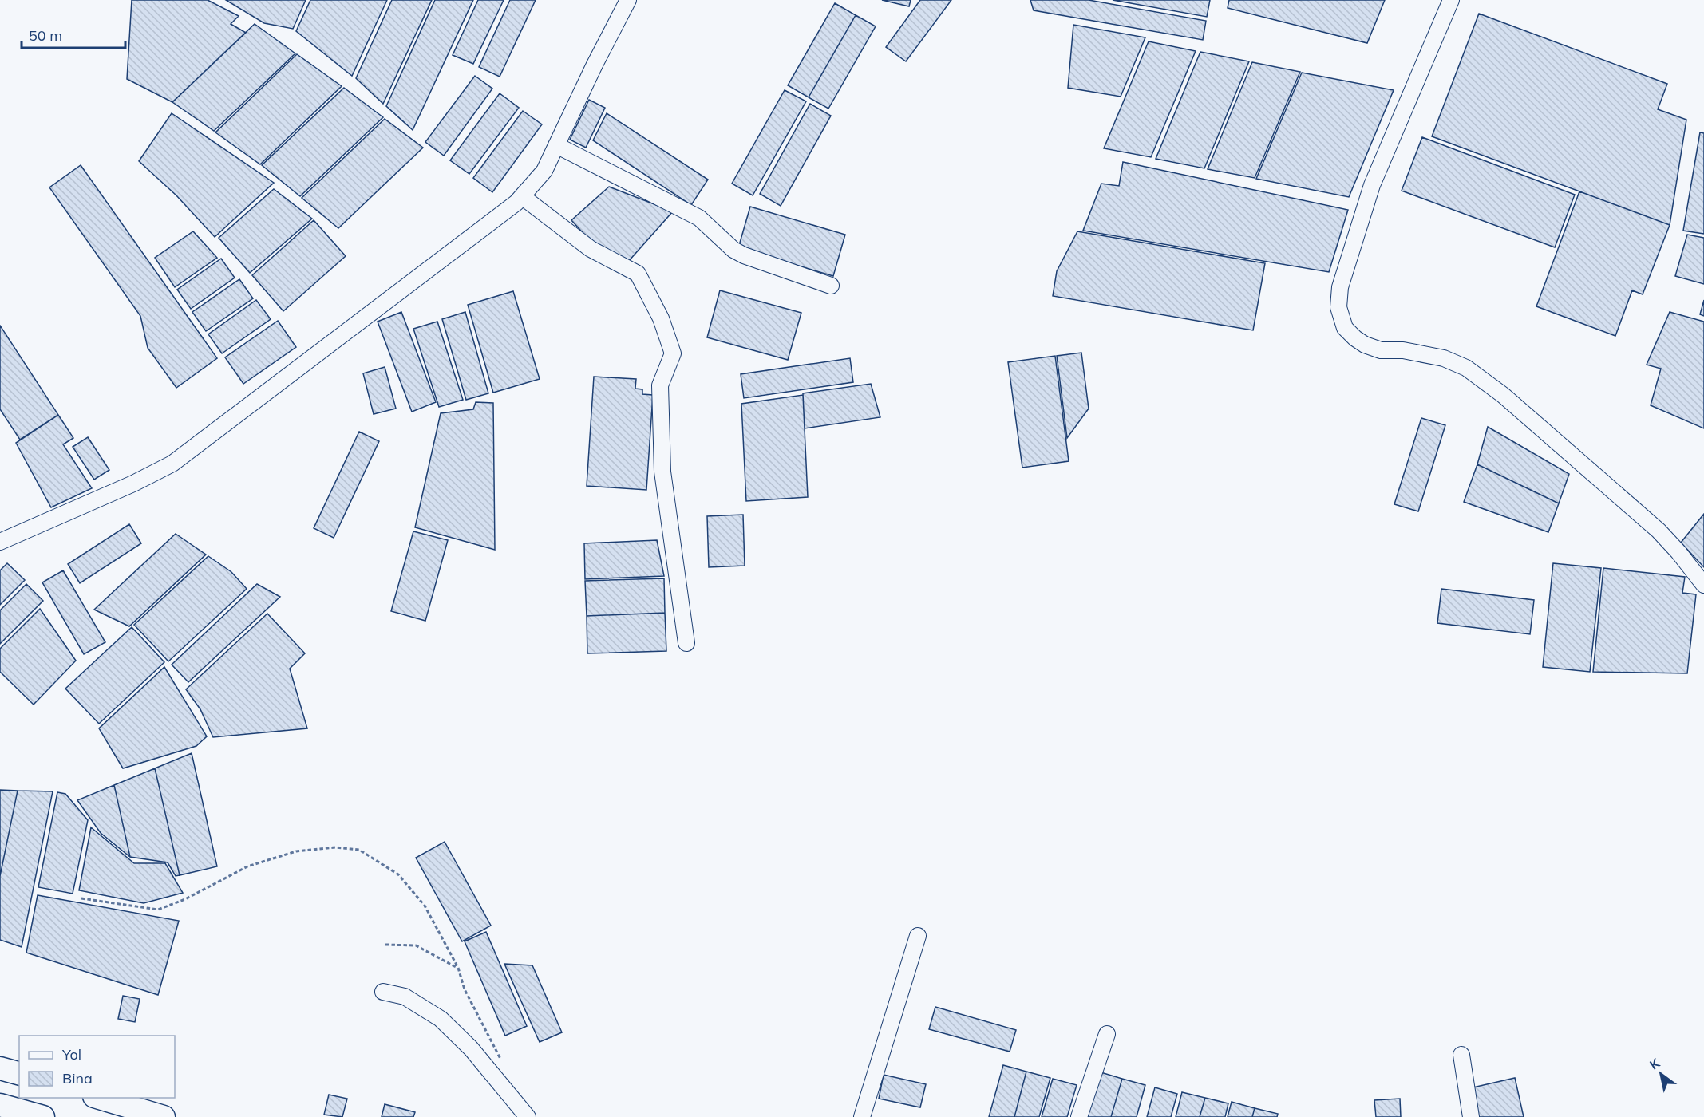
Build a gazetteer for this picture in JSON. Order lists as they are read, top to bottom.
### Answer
{
  "legend": ["Yol", "Bina"],
  "scale_bar": "50 m",
  "north": "top left"
}
